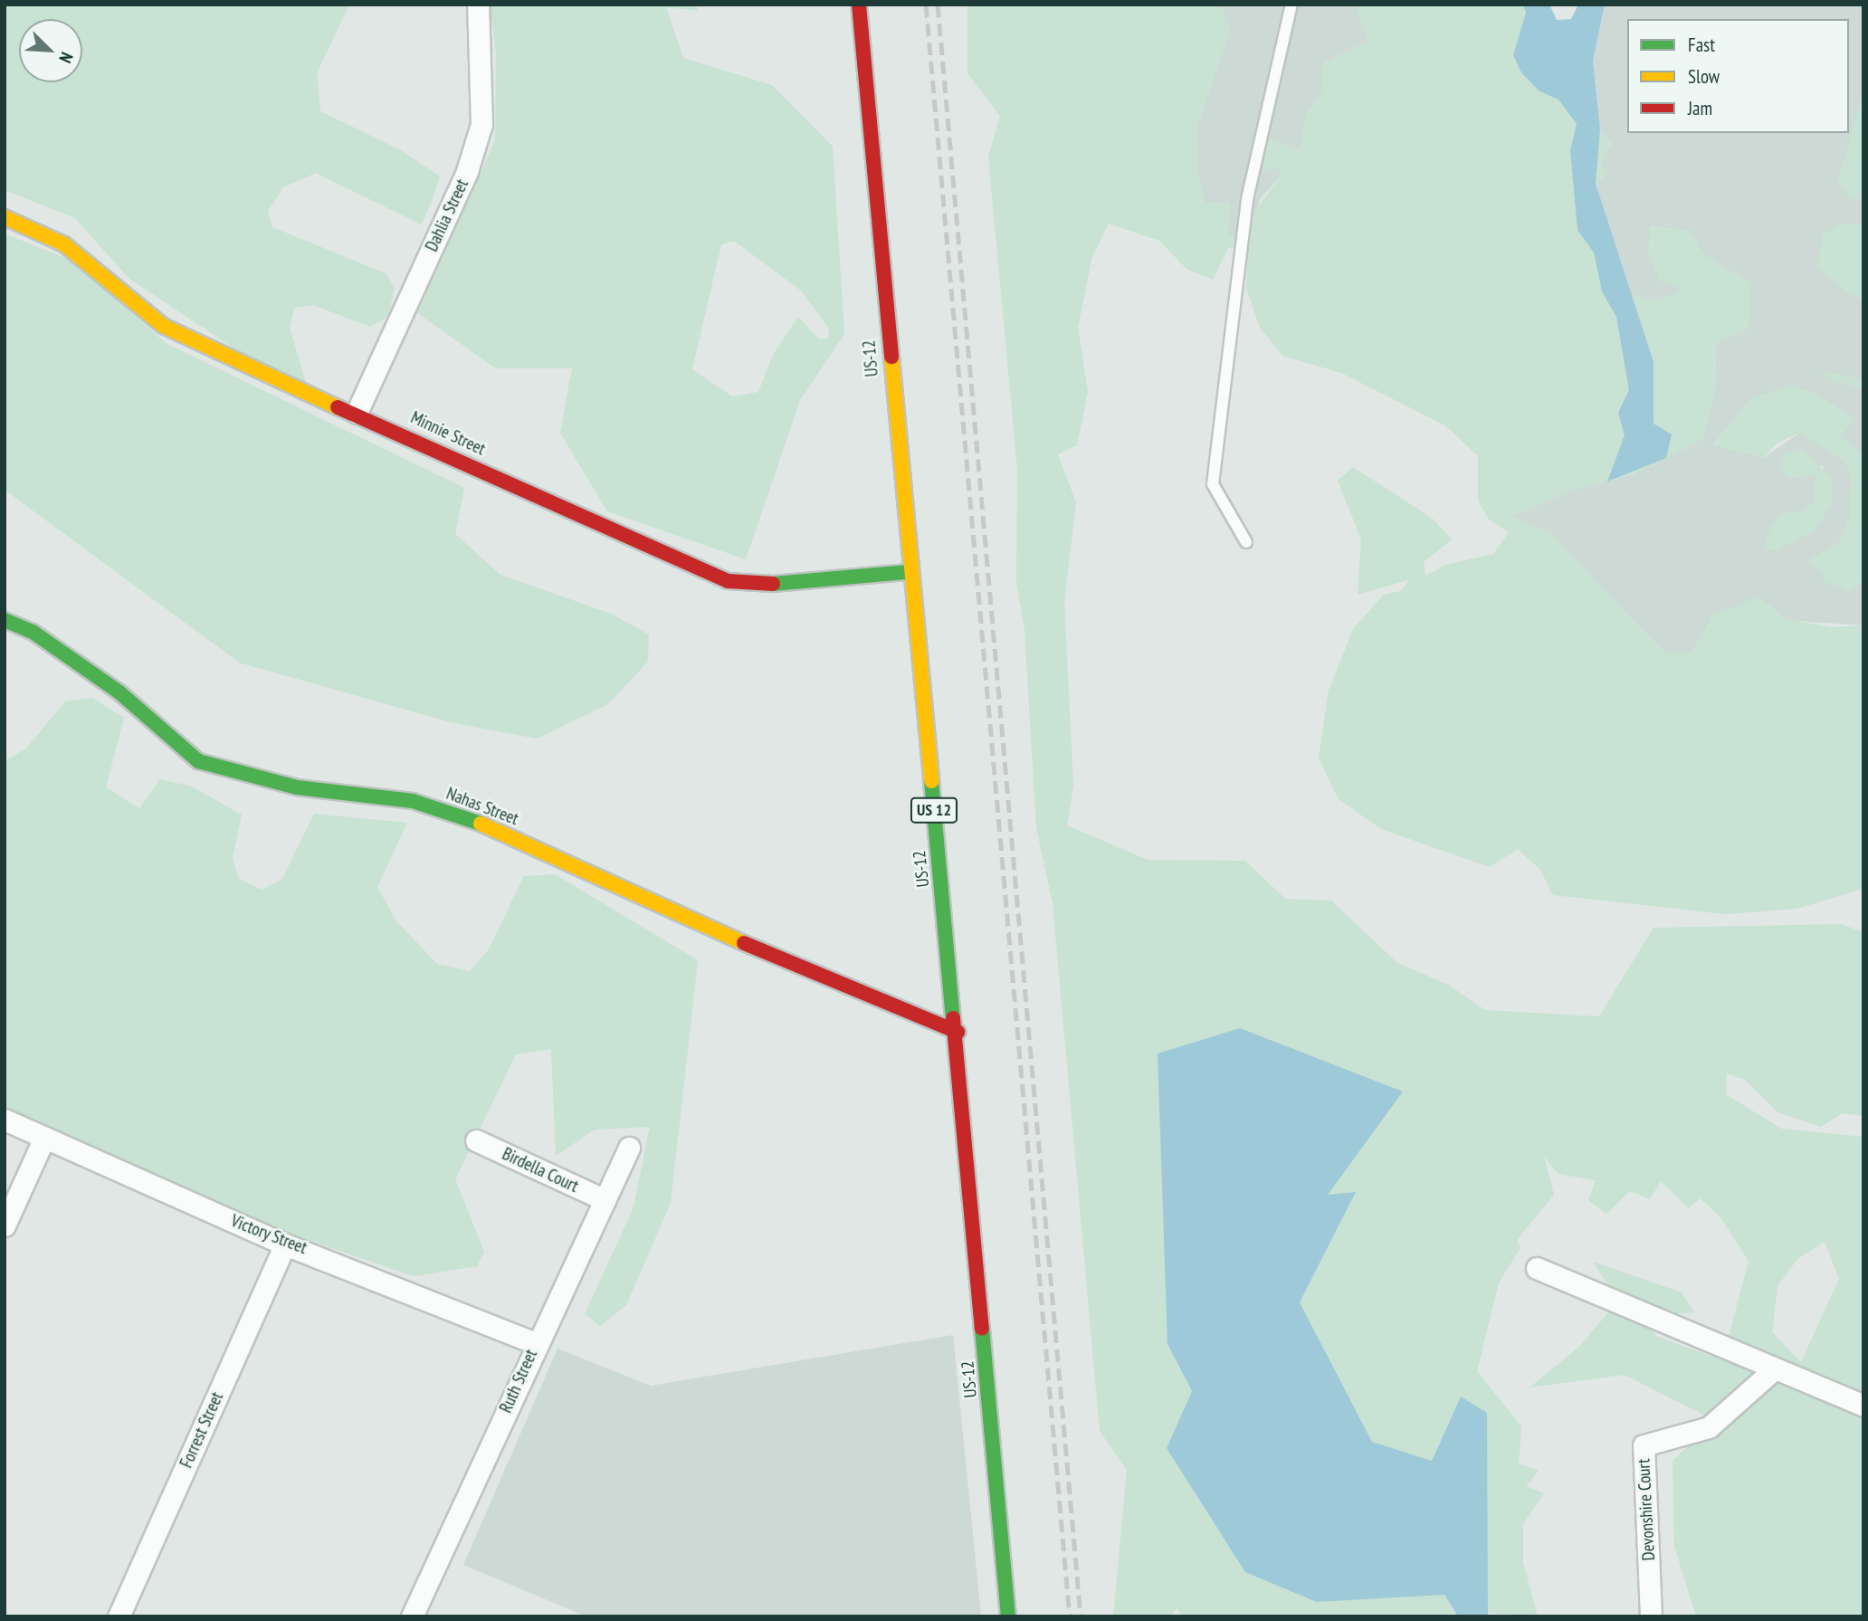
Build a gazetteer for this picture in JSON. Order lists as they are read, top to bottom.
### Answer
{
  "streets": {
    "street": [
      "Dahlia Street",
      "US-12",
      "Minnie Street",
      "Nahas Street",
      "US 12",
      "Birdella Court",
      "Victory Street",
      "Ruth Street",
      "Forrest Street",
      "Devonshire Court"
    ]
  },
  "crossings": [
    ["Dahlia Street", "Minnie Street"],
    ["US-12", "Minnie Street"],
    ["US-12", "Nahas Street"],
    ["Birdella Court", "Ruth Street"],
    ["Victory Street", "Ruth Street"],
    ["Victory Street", "Forrest Street"]
  ],
  "legend": ["Fast", "Slow", "Jam"],
  "north": "bottom right"
}
